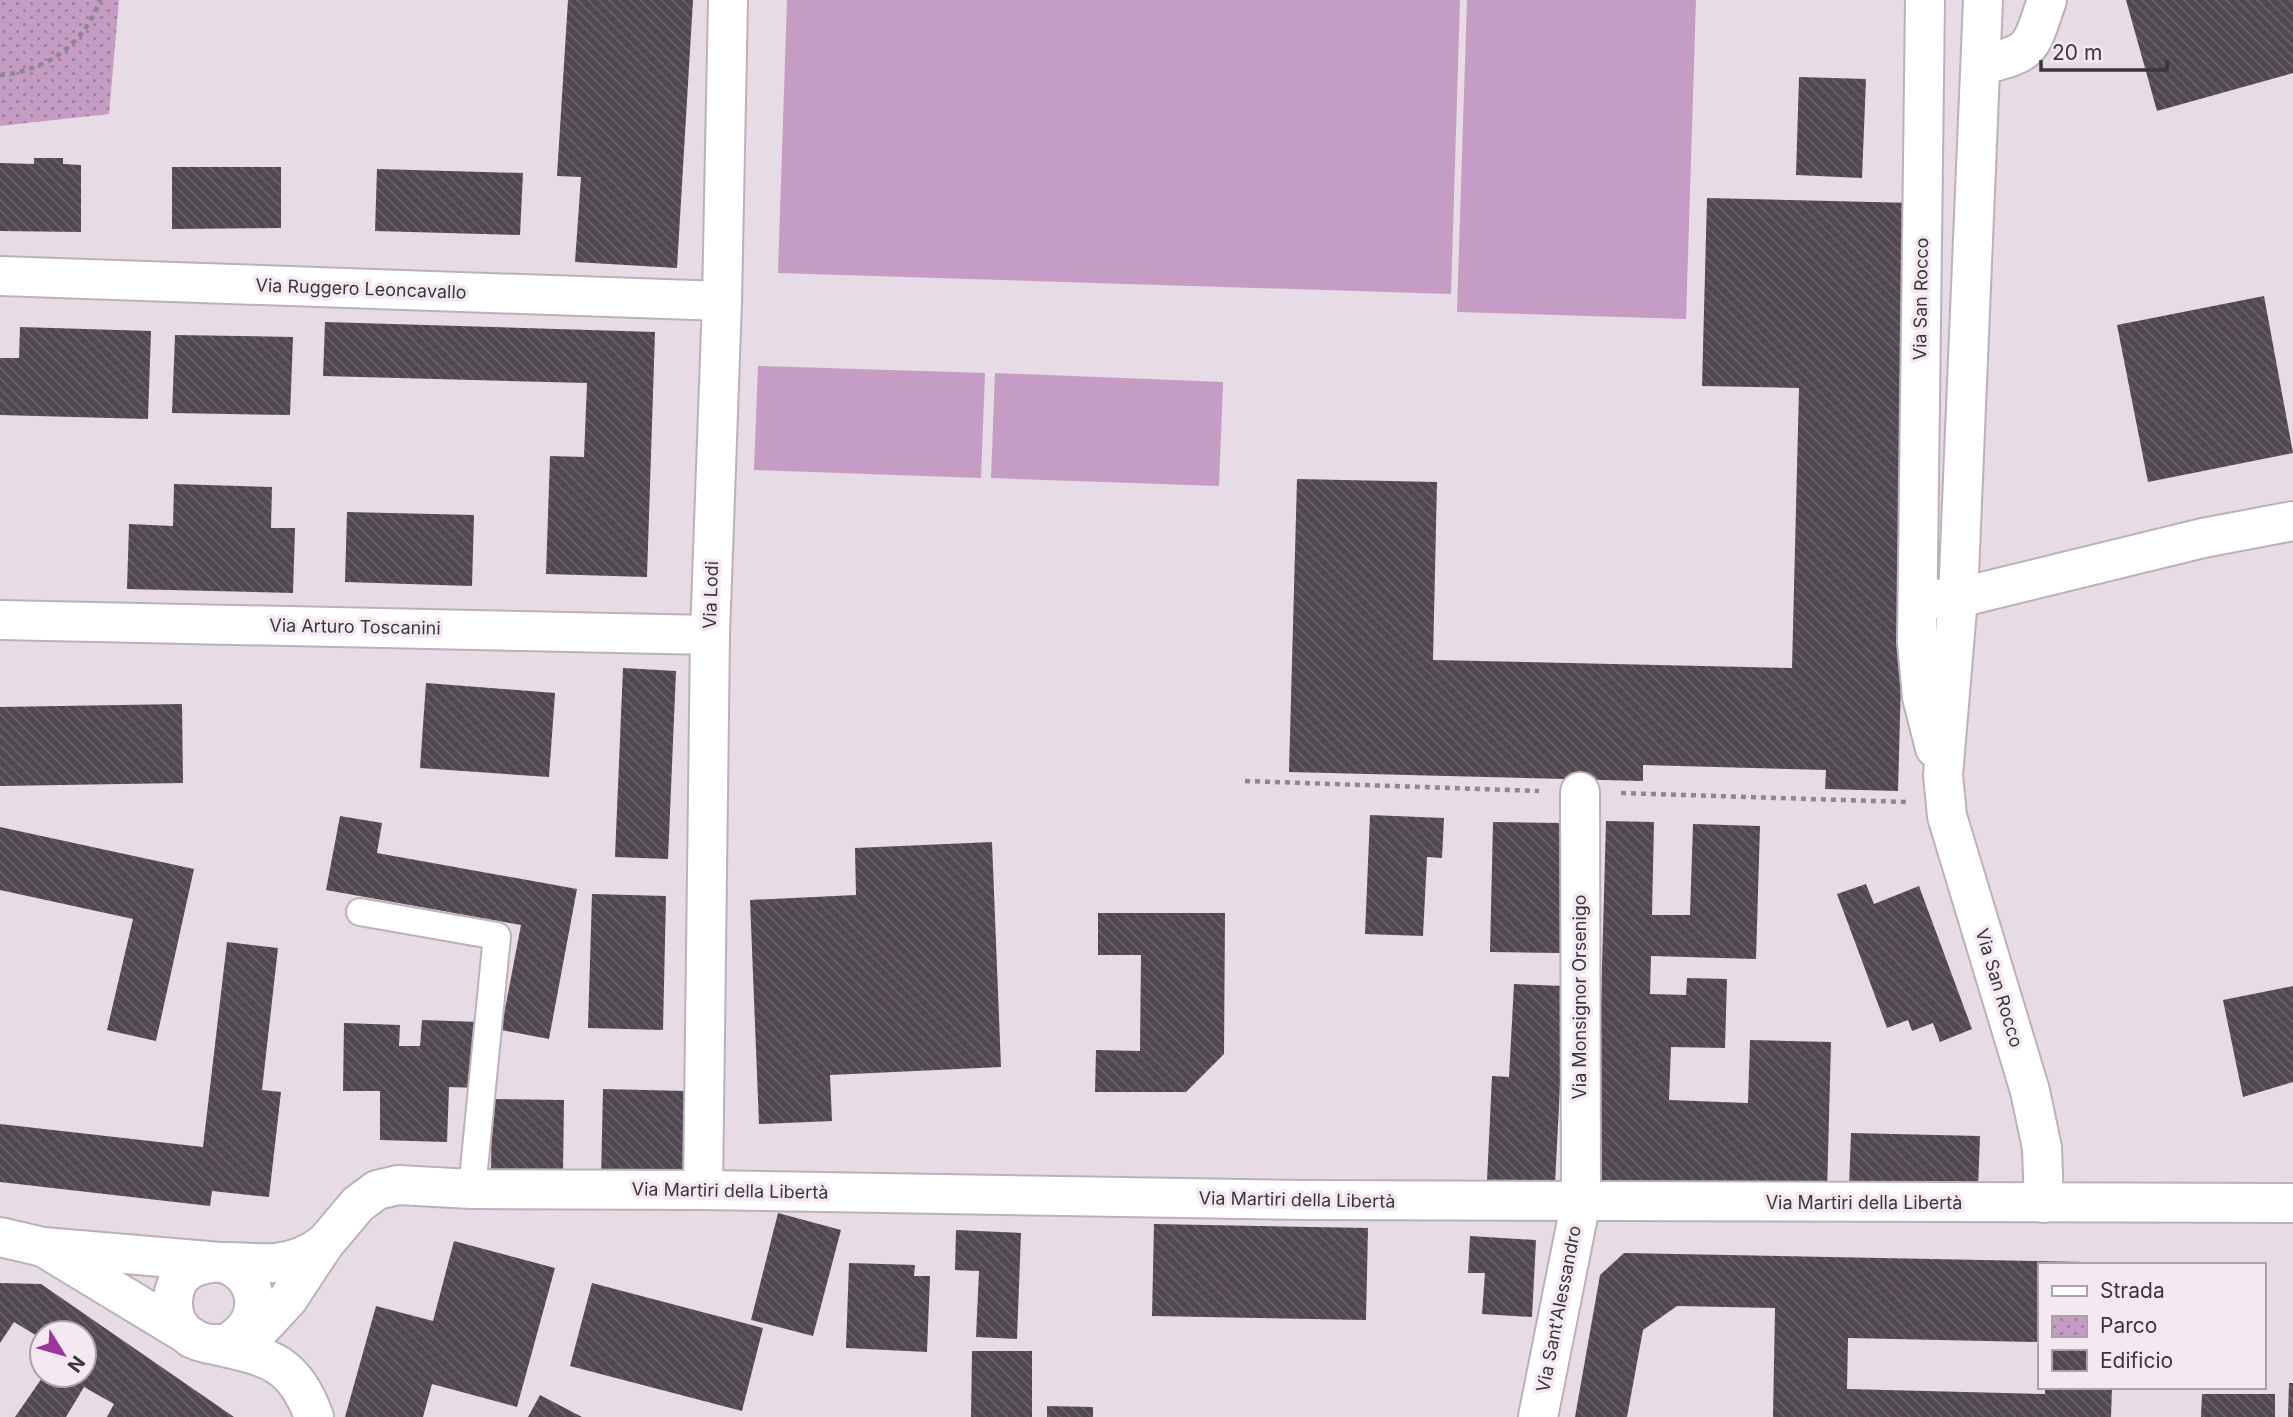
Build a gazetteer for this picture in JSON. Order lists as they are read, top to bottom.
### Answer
{
  "streets": {
    "street": [
      "Via Ruggero Leoncavallo",
      "Via San Rocco",
      "Via Lodi",
      "Via Arturo Toscanini",
      "Via Monsignor Orsenigo",
      "Via Martiri della Libertà",
      "Via Sant'Alessandro"
    ]
  },
  "crossings": [
    ["Via Ruggero Leoncavallo", "Via Lodi"],
    ["Via San Rocco", "Via Martiri della Libertà"],
    ["Via Lodi", "Via Arturo Toscanini"],
    ["Via Lodi", "Via Martiri della Libertà"],
    ["Via Monsignor Orsenigo", "Via Martiri della Libertà"],
    ["Via Monsignor Orsenigo", "Via Sant'Alessandro"],
    ["Via Martiri della Libertà", "Via Sant'Alessandro"]
  ],
  "legend": ["Strada", "Parco", "Edificio"],
  "scale_bar": "20 m",
  "north": "bottom right"
}
